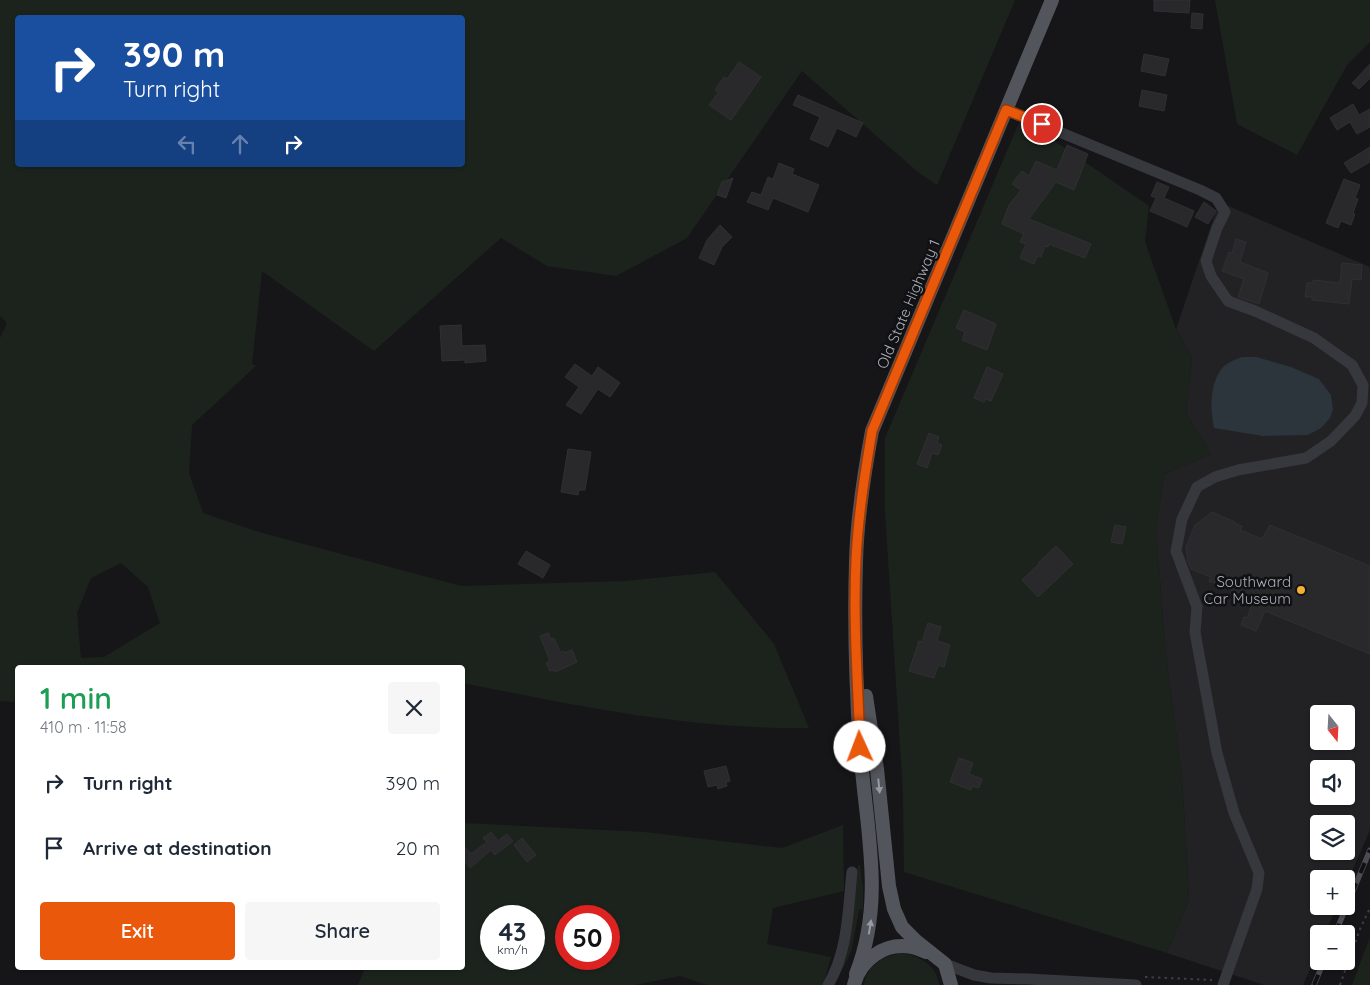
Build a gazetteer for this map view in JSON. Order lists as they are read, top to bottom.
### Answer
{
  "streets": {
    "main road": ["Old State Highway 1"]
  },
  "places": ["Southward Car Museum"],
  "north": "bottom",
  "page": {
    "turn": ["390 m", "Turn right"],
    "heading": ["1 min", "410 m · 11:58"],
    "map_buttons": ["+", "−"],
    "list": [
      {
        "name": "Turn right",
        "value": "390 m"
      },
      {
        "name": "Arrive at destination",
        "value": "20 m"
      }
    ],
    "buttons": ["Exit", "Share"],
    "speed": "43 km/h",
    "limit": "50"
  }
}
